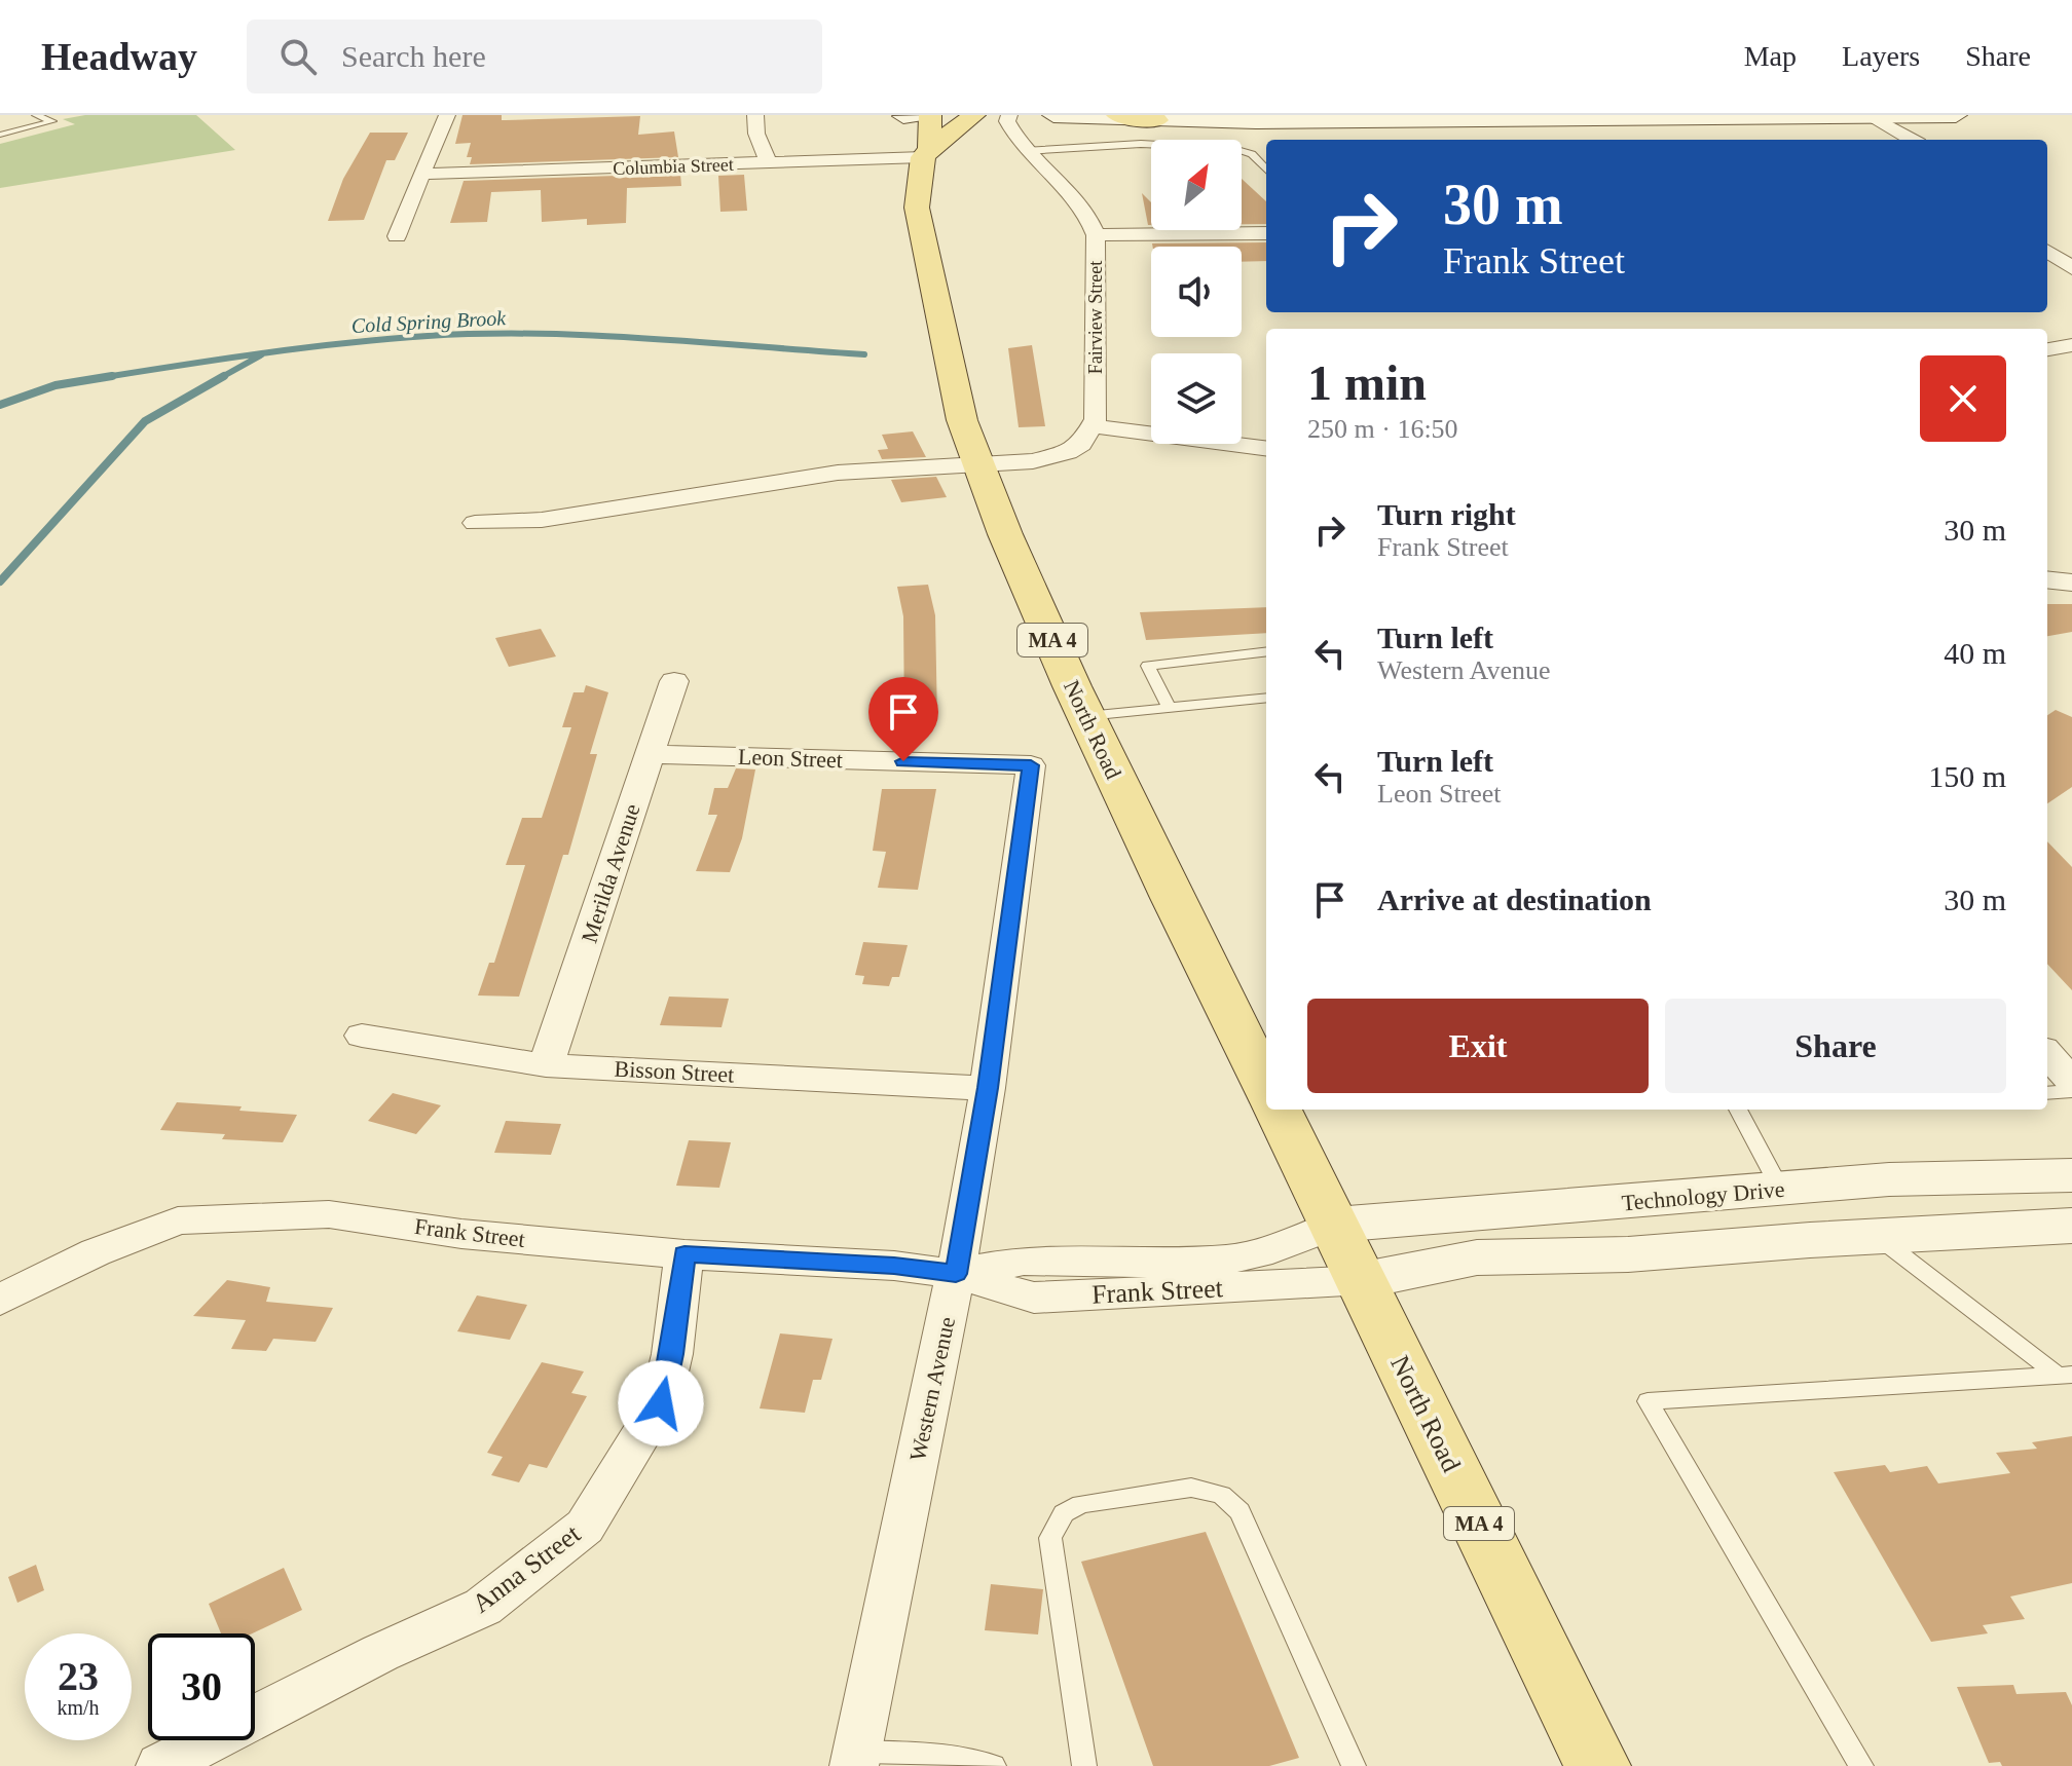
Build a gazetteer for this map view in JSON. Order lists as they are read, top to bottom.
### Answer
{
  "streets": {
    "main road": ["MA 4", "North Road"],
    "street": [
      "Columbia Street",
      "Fairview Street",
      "Leon Street",
      "Merilda Avenue",
      "Bisson Street",
      "Technology Drive",
      "Frank Street",
      "Western Avenue",
      "Anna Street"
    ]
  },
  "crossings": [
    ["Columbia Street", "North Road"],
    ["North Road", "Technology Drive"],
    ["North Road", "Frank Street"],
    ["Leon Street", "Merilda Avenue"],
    ["Leon Street", "Western Avenue"],
    ["Merilda Avenue", "Bisson Street"],
    ["Bisson Street", "Western Avenue"],
    ["Technology Drive", "Frank Street"],
    ["Frank Street", "Western Avenue"],
    ["Frank Street", "Anna Street"]
  ],
  "water": ["Cold Spring Brook"],
  "north": "top right",
  "page": {
    "header": "Headway",
    "search": "Search here",
    "nav": ["Map", "Layers", "Share"],
    "turn": ["30 m", "Frank Street"],
    "heading": ["1 min", "250 m · 16:50"],
    "list": [
      {
        "name": "Turn right",
        "note": "Frank Street",
        "value": "30 m"
      },
      {
        "name": "Turn left",
        "note": "Western Avenue",
        "value": "40 m"
      },
      {
        "name": "Turn left",
        "note": "Leon Street",
        "value": "150 m"
      },
      {
        "name": "Arrive at destination",
        "value": "30 m"
      }
    ],
    "buttons": ["Exit", "Share"],
    "speed": "23 km/h",
    "limit": "30"
  }
}
